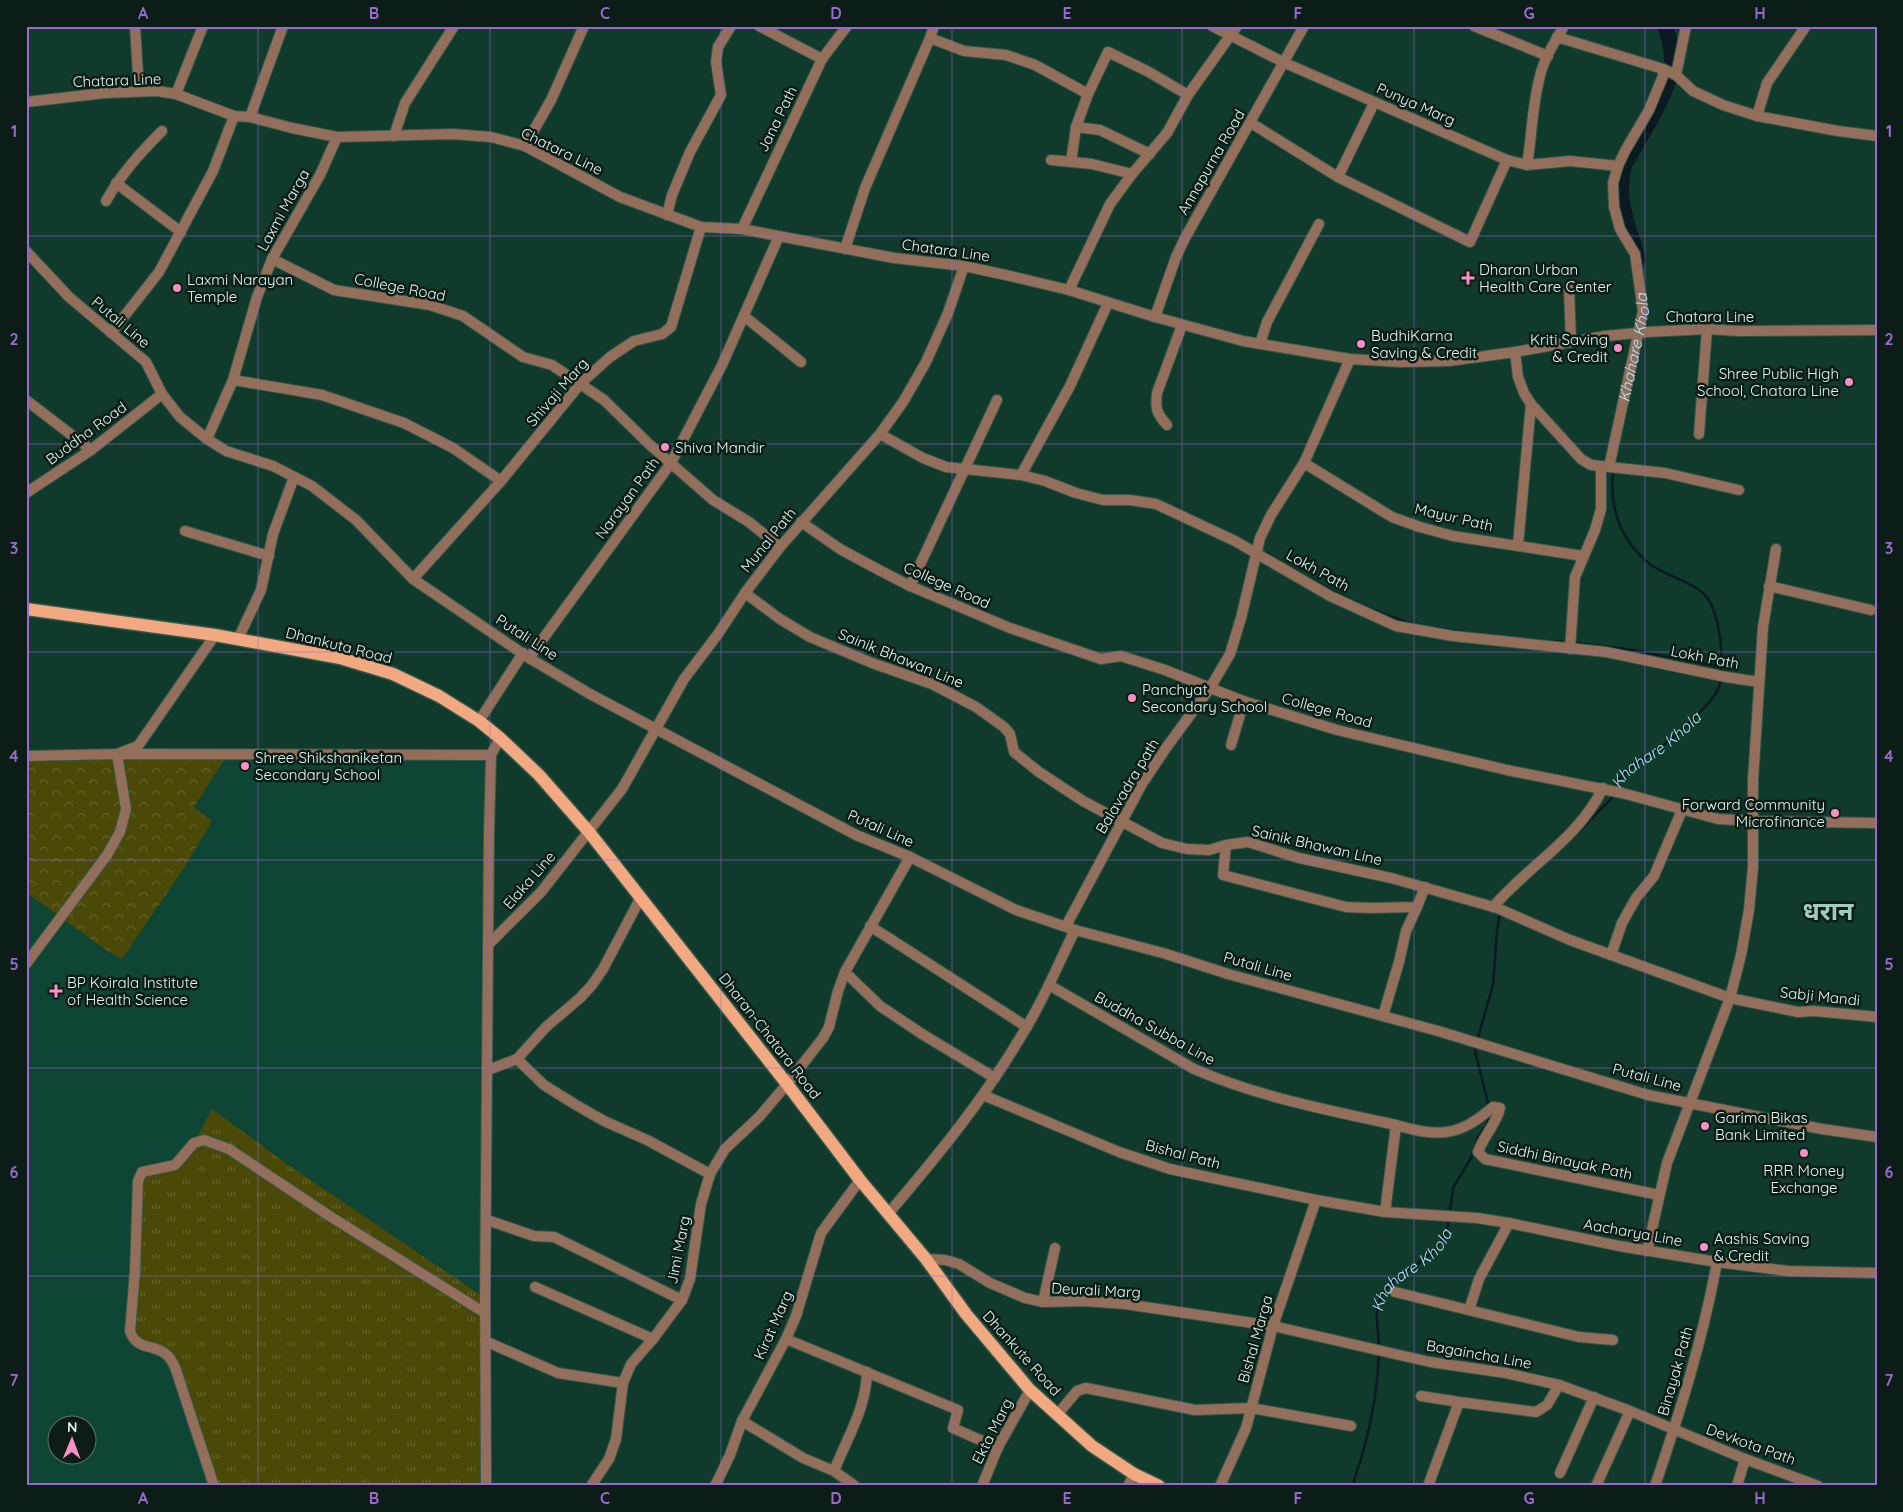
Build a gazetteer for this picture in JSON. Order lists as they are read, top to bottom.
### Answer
{
  "streets": {
    "main road": ["Dhankuta Road", "Dharan-Chatara Road", "Dhankute Road"],
    "street": [
      "Chatara Line",
      "Punya Marg",
      "Jana Path",
      "Annapurna Road",
      "Laxmi Marga",
      "College Road",
      "Putali Line",
      "Shivaji Marg",
      "Buddha Road",
      "Narayan Path",
      "Mayur Path",
      "Munal Path",
      "Lokh Path",
      "Sainik Bhawan Line",
      "Balavadra path",
      "Elaka Line",
      "Sabji Mandi",
      "Buddha Subba Line",
      "Bishal Path",
      "Siddhi Binayak Path",
      "Aacharya Line",
      "Jimi Marg",
      "Deurali Marg",
      "Kirat Marg",
      "Bishal Marga",
      "Bagaincha Line",
      "Binayak Path",
      "Ekta Marg",
      "Devkota Path"
    ]
  },
  "crossings": [
    ["Chatara Line", "Jana Path"],
    ["Chatara Line", "Annapurna Road"],
    ["Chatara Line", "Laxmi Marga"],
    ["Chatara Line", "Shivaji Marg"],
    ["Chatara Line", "Narayan Path"],
    ["Chatara Line", "Munal Path"],
    ["Chatara Line", "Balavadra path"],
    ["Punya Marg", "Annapurna Road"],
    ["Laxmi Marga", "College Road"],
    ["Laxmi Marga", "Putali Line"],
    ["College Road", "Shivaji Marg"],
    ["College Road", "Narayan Path"],
    ["College Road", "Munal Path"],
    ["College Road", "Balavadra path"],
    ["Putali Line", "Shivaji Marg"],
    ["Putali Line", "Buddha Road"],
    ["Putali Line", "Narayan Path"],
    ["Putali Line", "Munal Path"],
    ["Putali Line", "Balavadra path"],
    ["Putali Line", "Jimi Marg"],
    ["Narayan Path", "Dhankuta Road"],
    ["Mayur Path", "Balavadra path"],
    ["Munal Path", "Lokh Path"],
    ["Munal Path", "Dhankuta Road"],
    ["Munal Path", "Sainik Bhawan Line"],
    ["Munal Path", "Elaka Line"],
    ["Munal Path", "Dharan-Chatara Road"],
    ["Lokh Path", "Balavadra path"],
    ["Dhankuta Road", "Elaka Line"],
    ["Dhankuta Road", "Dharan-Chatara Road"],
    ["Sainik Bhawan Line", "Balavadra path"],
    ["Sainik Bhawan Line", "Sabji Mandi"],
    ["Balavadra path", "Buddha Subba Line"],
    ["Balavadra path", "Dharan-Chatara Road"],
    ["Balavadra path", "Bishal Path"],
    ["Elaka Line", "Dharan-Chatara Road"],
    ["Buddha Subba Line", "Siddhi Binayak Path"],
    ["Dharan-Chatara Road", "Jimi Marg"],
    ["Dharan-Chatara Road", "Deurali Marg"],
    ["Dharan-Chatara Road", "Kirat Marg"],
    ["Dharan-Chatara Road", "Dhankute Road"],
    ["Bishal Path", "Aacharya Line"],
    ["Bishal Path", "Bishal Marga"],
    ["Aacharya Line", "Binayak Path"],
    ["Deurali Marg", "Bishal Marga"],
    ["Deurali Marg", "Dhankute Road"],
    ["Deurali Marg", "Bagaincha Line"],
    ["Bishal Marga", "Bagaincha Line"],
    ["Dhankute Road", "Ekta Marg"],
    ["Bagaincha Line", "Binayak Path"],
    ["Bagaincha Line", "Devkota Path"],
    ["Binayak Path", "Devkota Path"]
  ],
  "districts": ["धरान"],
  "water": ["Khahare Khola"],
  "places": {
    "health": ["Dharan Urban Health Care Center", "BP Koirala Institute of Health Science"],
    "other": [
      "Laxmi Narayan Temple",
      "BudhiKarna Saving & Credit",
      "Kriti Saving & Credit",
      "Shree Public High School, Chatara Line",
      "Shiva Mandir",
      "Panchyat Secondary School",
      "Shree Shikshaniketan Secondary School",
      "Forward Community Microfinance",
      "Garima Bikas Bank Limited",
      "RRR Money Exchange",
      "Aashis Saving & Credit"
    ]
  },
  "north": "top",
  "grid": {
    "columns": [
      "A",
      "B",
      "C",
      "D",
      "E",
      "F",
      "G",
      "H"
    ],
    "rows": [
      "1",
      "2",
      "3",
      "4",
      "5",
      "6",
      "7"
    ]
  }
}
